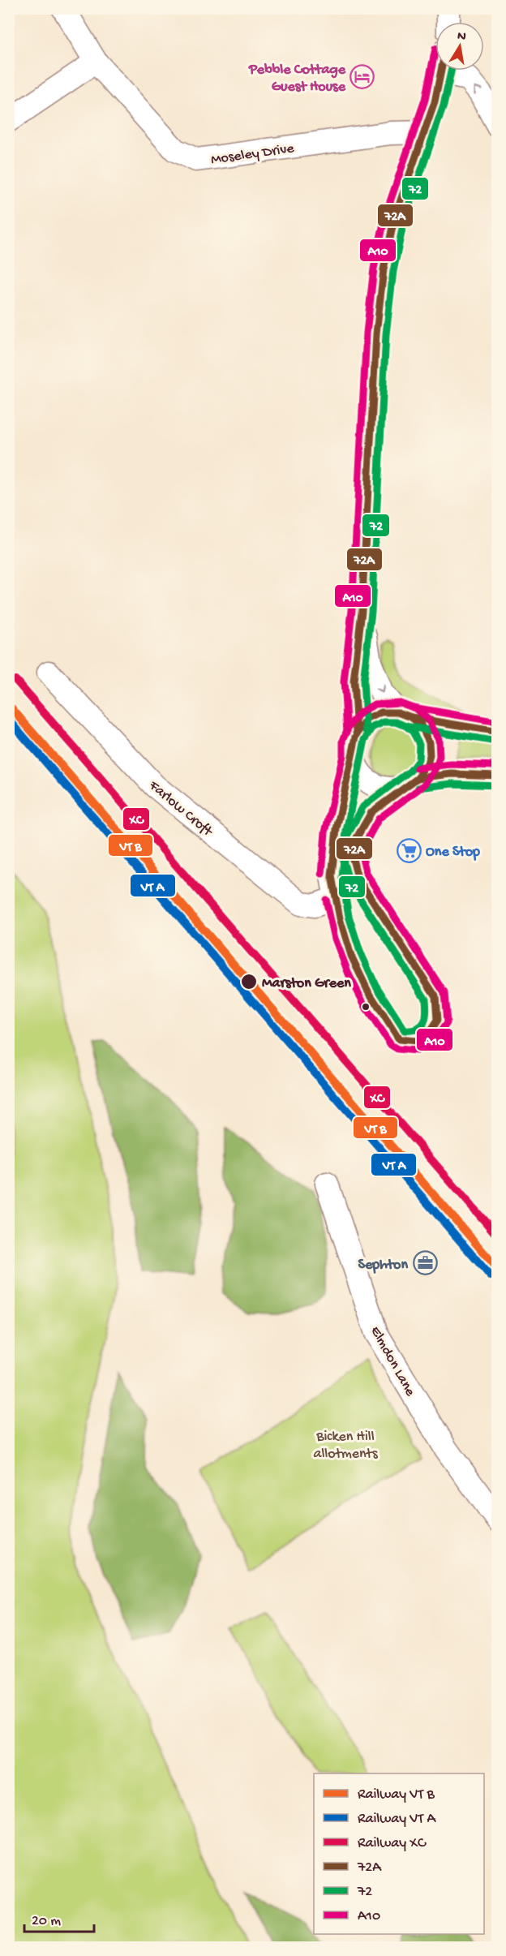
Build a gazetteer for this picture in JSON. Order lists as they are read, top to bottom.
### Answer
{
  "streets": {
    "street": ["Moseley Drive", "Farlow Croft", "Elmdon Lane"]
  },
  "parks": ["Bicken Hill allotments"],
  "places": {
    "hotel": ["Pebble Cottage Guest House"],
    "supermarket": ["One Stop"],
    "other": ["Marston Green"],
    "office": ["Sephton"]
  },
  "lines": [
    "transit line A10",
    "transit line 72A",
    "transit line 72",
    "rail line XC"
  ],
  "legend": [
    "Railway VT B",
    "Railway VT A",
    "Railway XC",
    "72A",
    "72",
    "A10"
  ],
  "scale_bar": "20 m",
  "north": "top"
}
